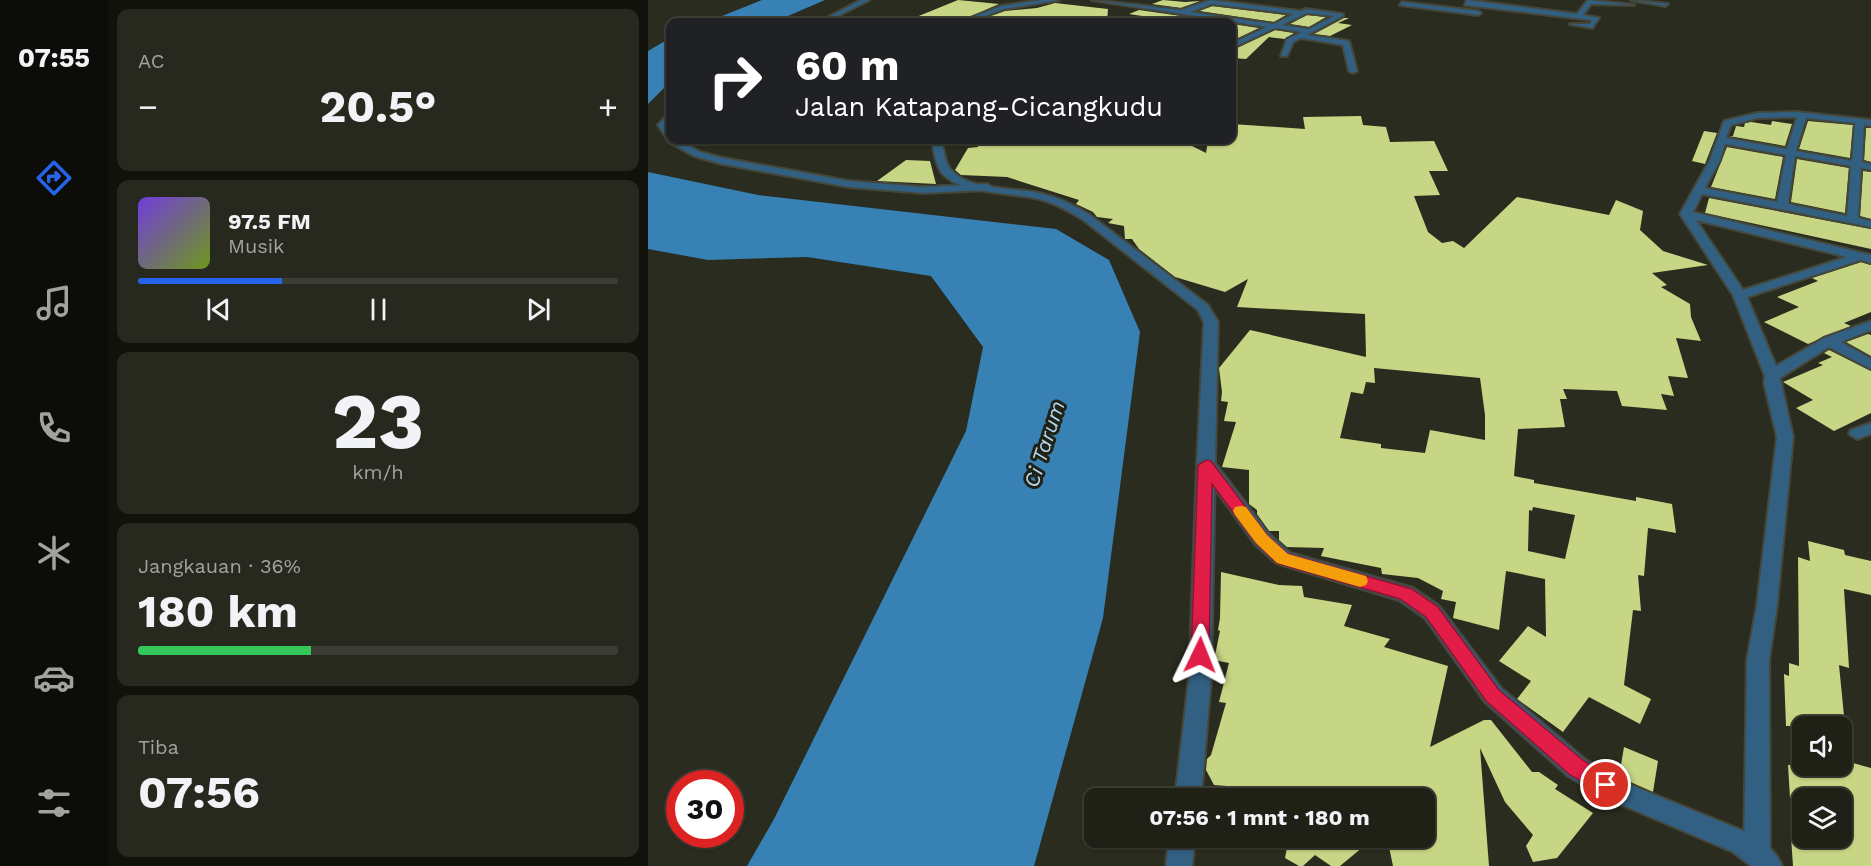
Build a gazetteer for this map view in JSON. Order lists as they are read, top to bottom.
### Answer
{
  "water": ["Ci Tarum"],
  "page": {
    "tabs": "07:55",
    "tile": [
      "AC",
      ["23", "km/h"],
      ["Jangkauan · 36%", "180 km"],
      ["Tiba", "07:56"]
    ],
    "turn": ["60 m", "Jalan Katapang-Cicangkudu"],
    "heat": ["−", "20.5°", "+"],
    "song": ["97.5 FM", "Musik"],
    "limit": "30",
    "trip": "07:56 · 1 mnt · 180 m"
  }
}
